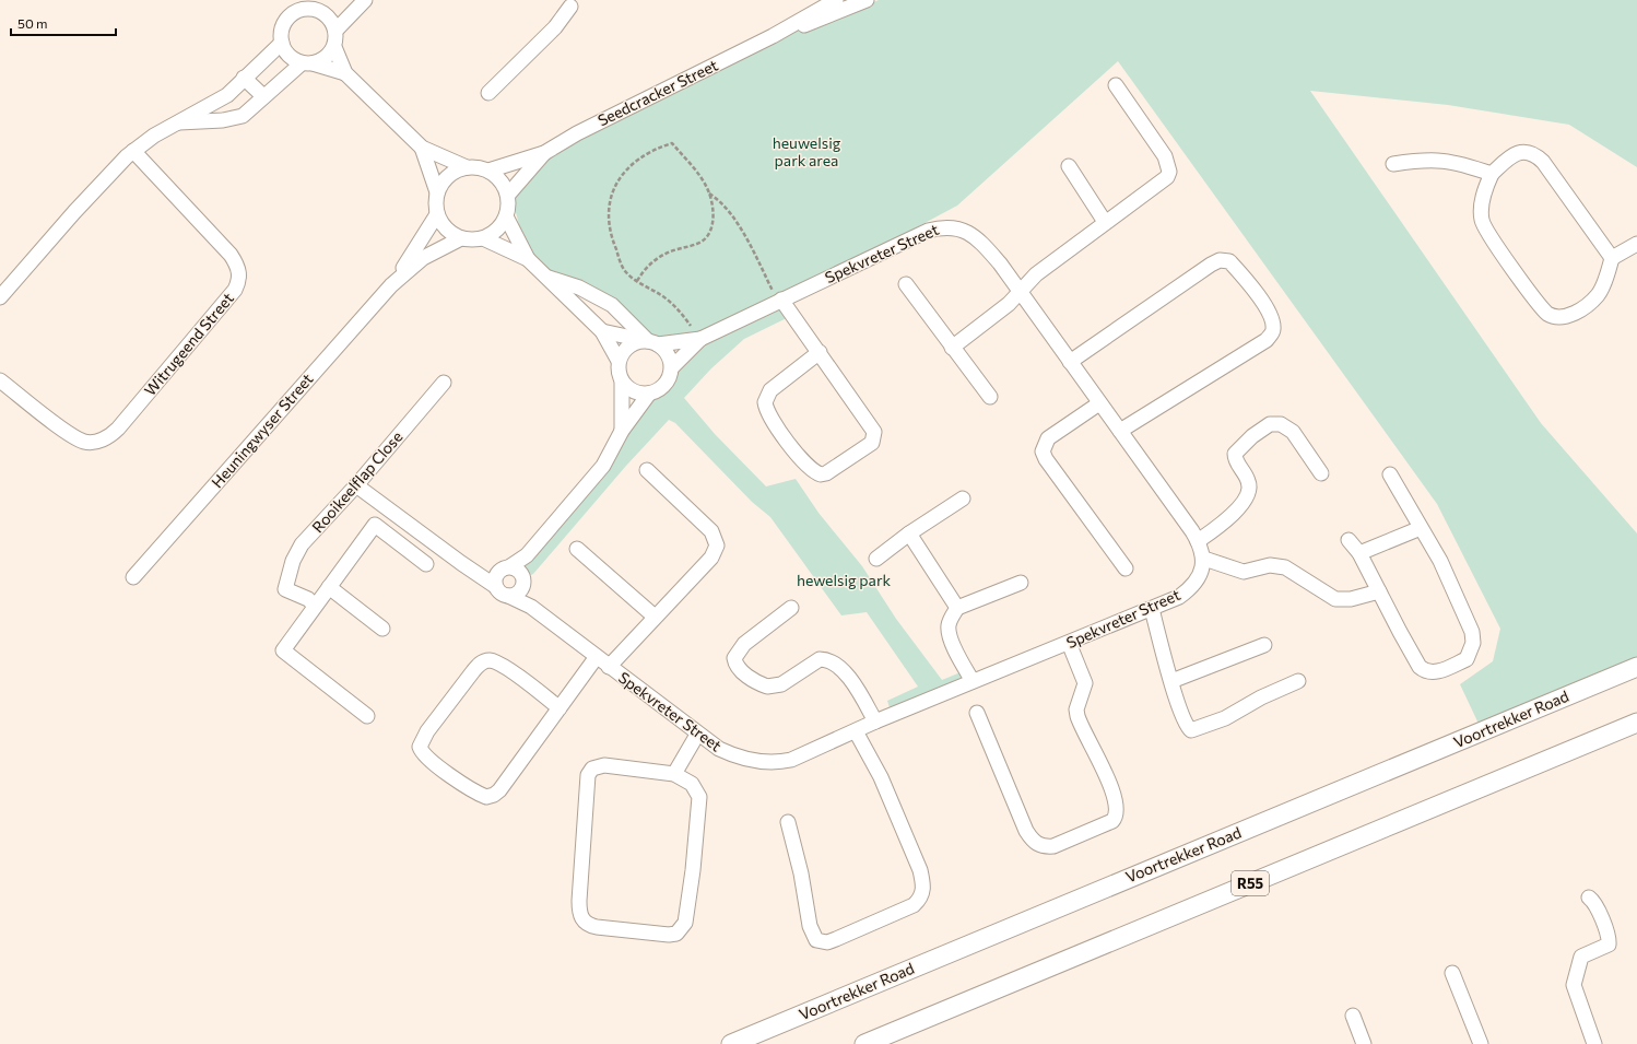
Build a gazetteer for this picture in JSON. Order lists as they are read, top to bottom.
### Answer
{
  "streets": {
    "main road": ["Voortrekker Road", "R55"],
    "street": [
      "Seedcracker Street",
      "Spekvreter Street",
      "Witrugeend Street",
      "Heuningwyser Street",
      "Rooikeelflap Close"
    ]
  },
  "crossings": [
    ["Seedcracker Street", "Heuningwyser Street"]
  ],
  "parks": ["heuwelsig park area", "hewelsig park"],
  "scale_bar": "50 m"
}
